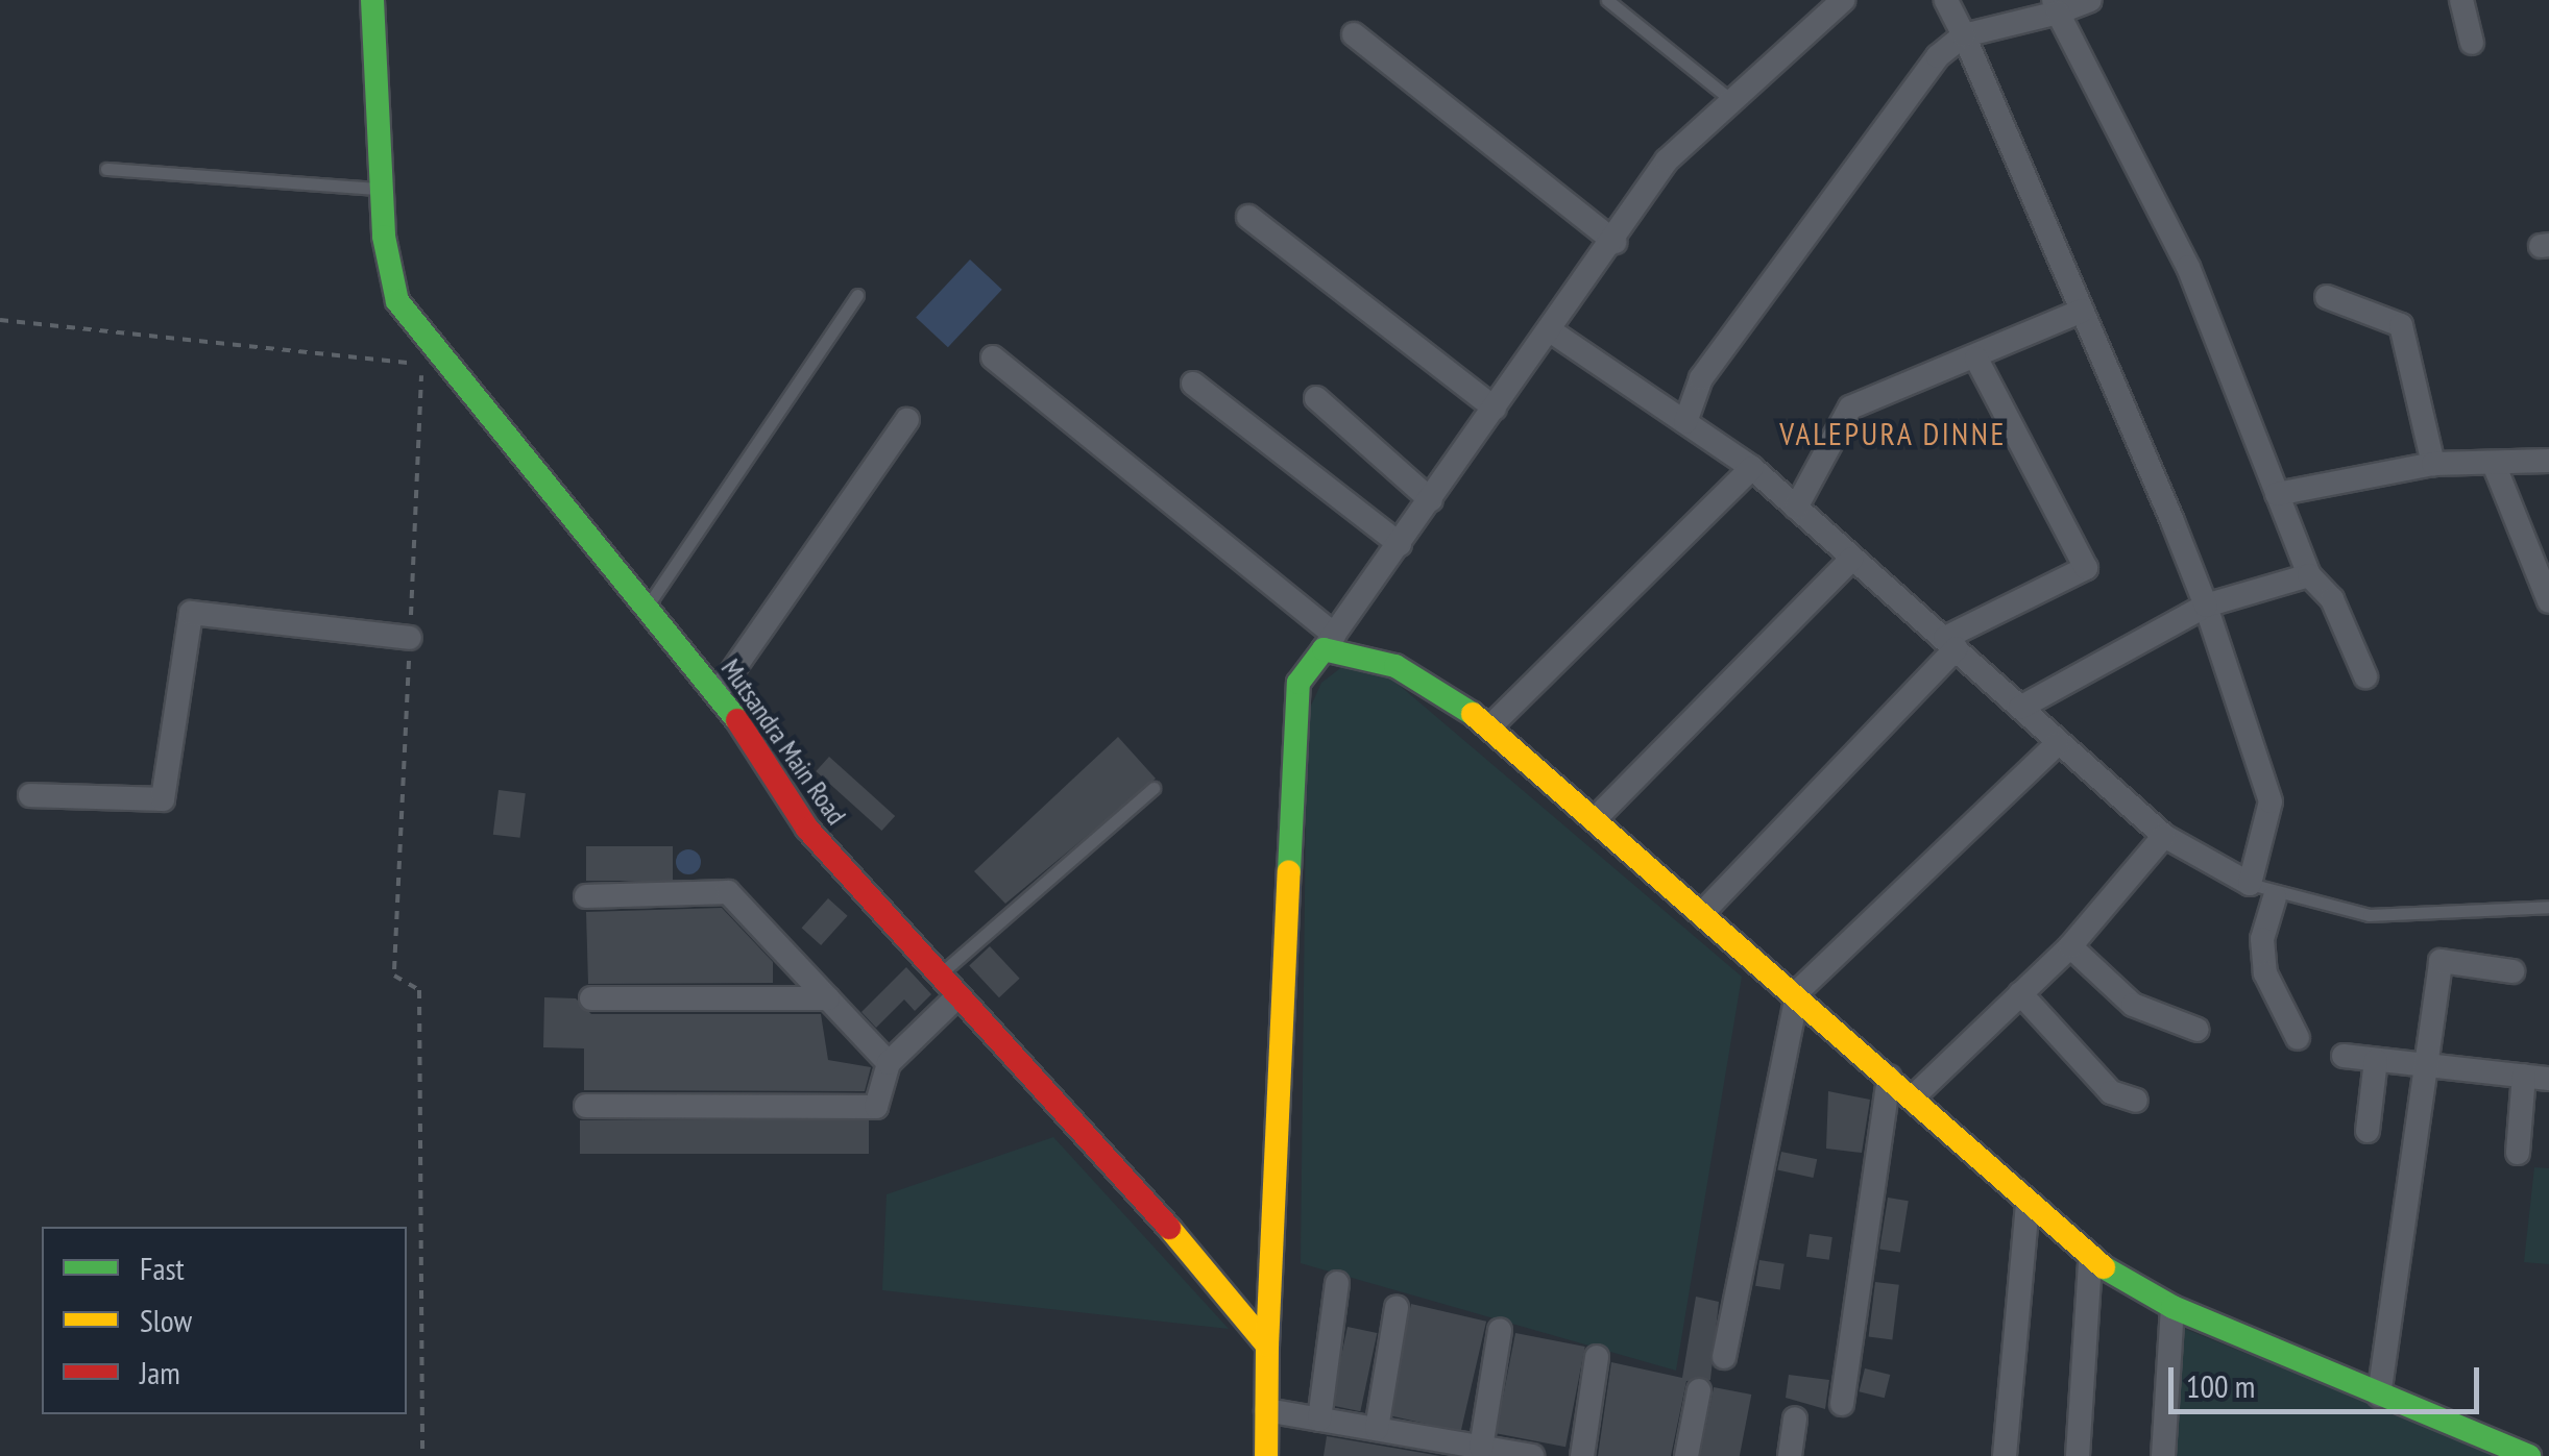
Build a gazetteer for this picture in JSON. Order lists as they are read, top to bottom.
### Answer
{
  "streets": {
    "street": ["Mutsandra Main Road"]
  },
  "districts": ["VALEPURA DINNE"],
  "legend": ["Fast", "Slow", "Jam"],
  "scale_bar": "100 m"
}
